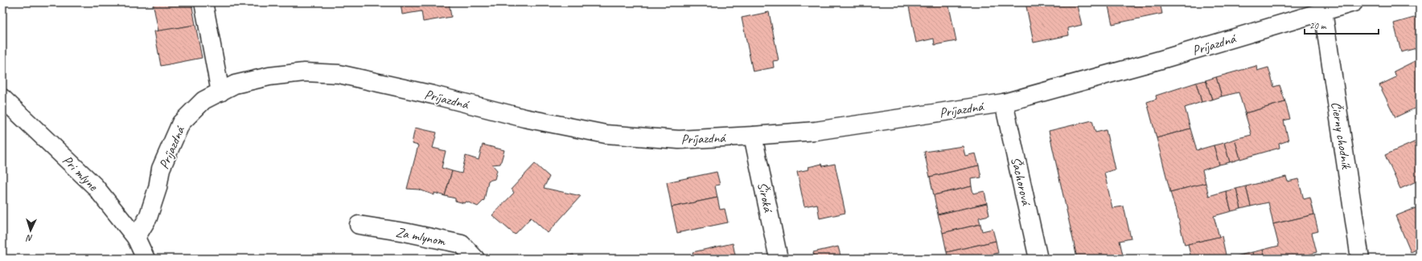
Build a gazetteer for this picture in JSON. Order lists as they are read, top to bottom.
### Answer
{
  "streets": {
    "street": [
      "Príjazdná",
      "Čierny chodník",
      "Pri mlyne",
      "Šachorová",
      "Široká",
      "Za mlynom"
    ]
  },
  "crossings": [
    ["Príjazdná", "Čierny chodník"],
    ["Príjazdná", "Pri mlyne"],
    ["Príjazdná", "Šachorová"],
    ["Príjazdná", "Široká"]
  ],
  "scale_bar": "20 m",
  "north": "bottom"
}
